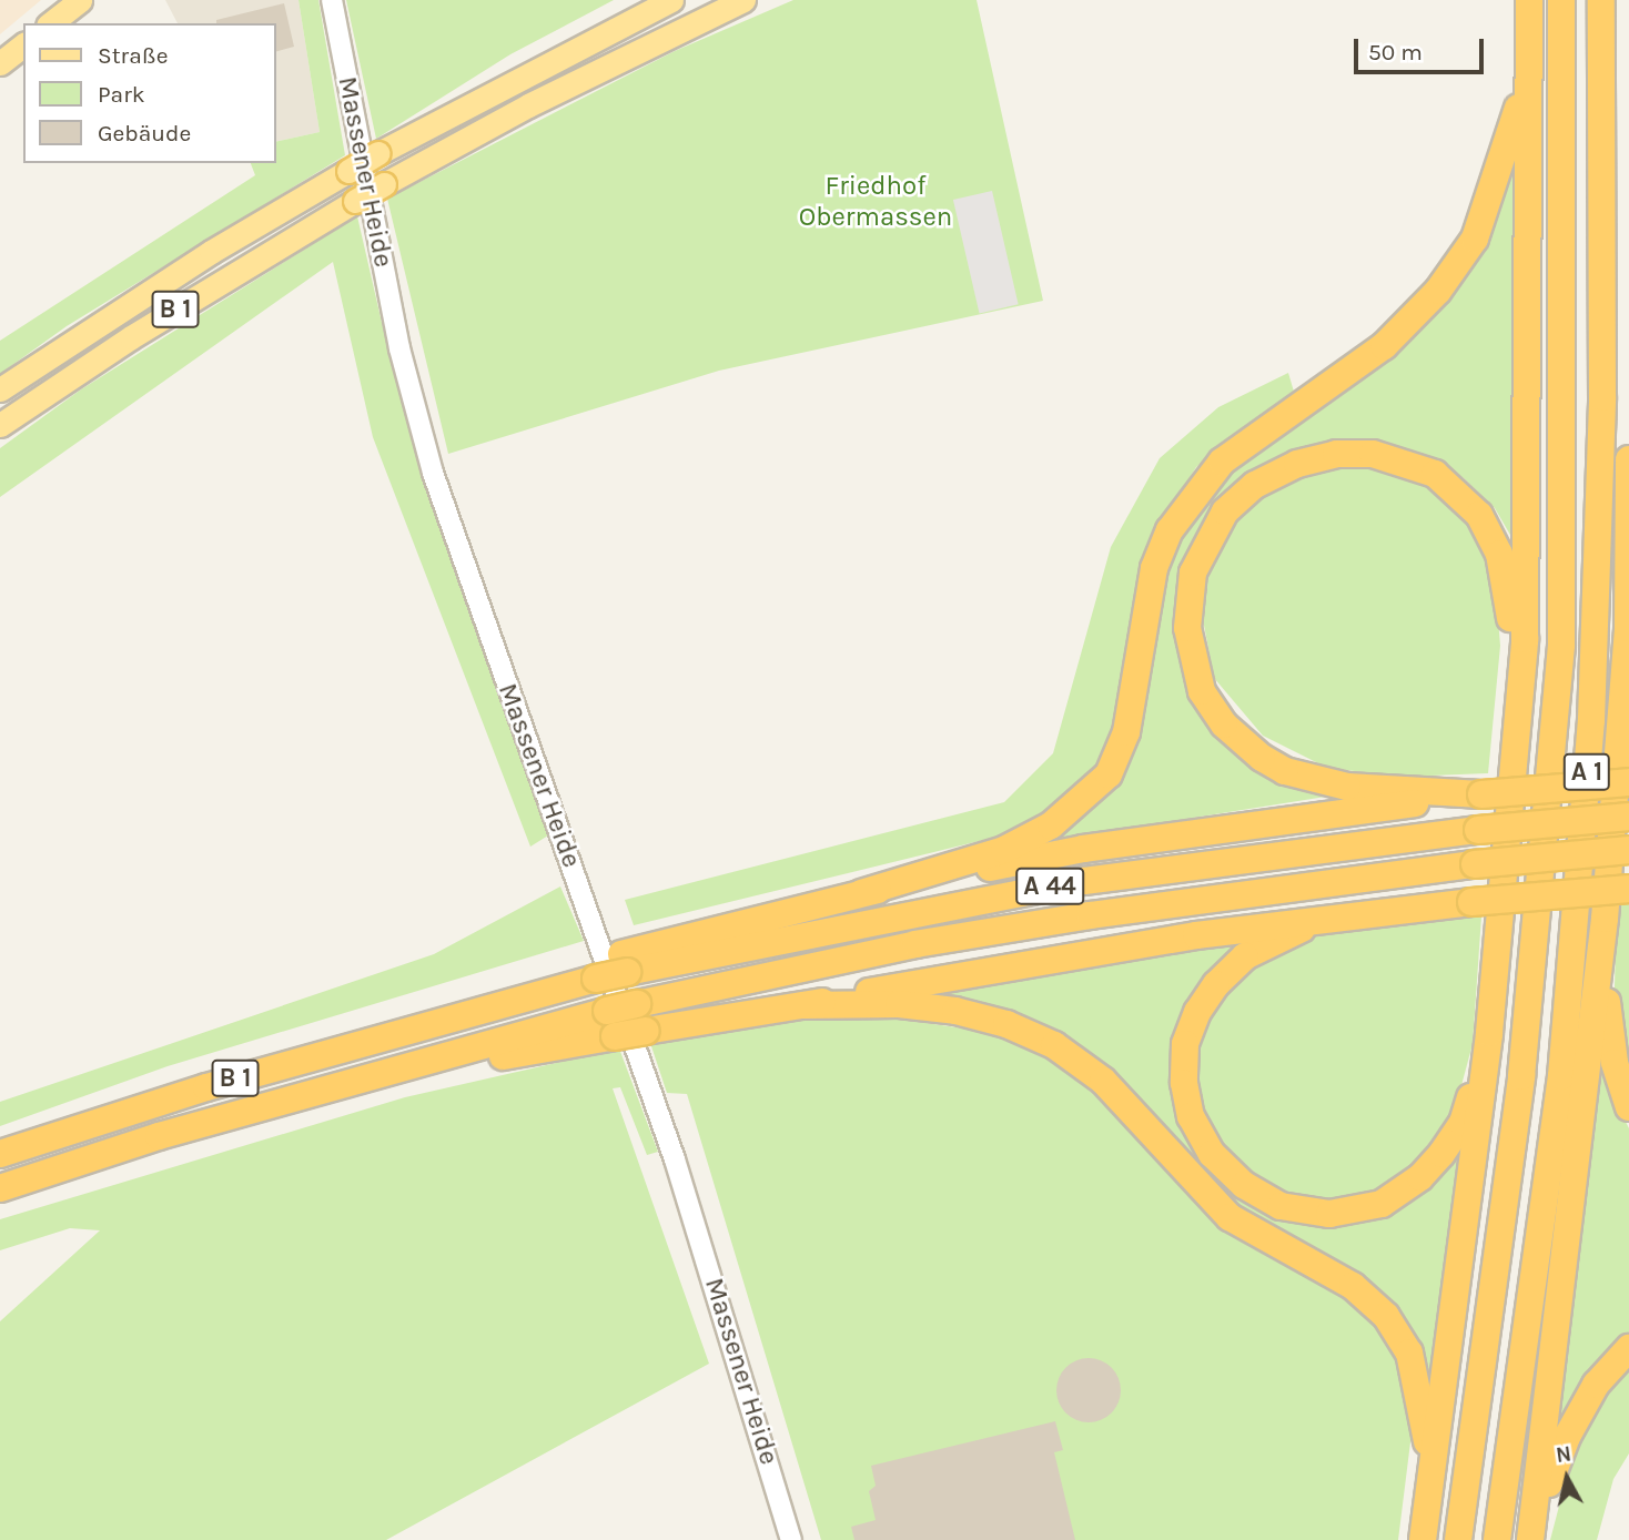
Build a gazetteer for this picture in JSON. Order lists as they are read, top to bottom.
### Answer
{
  "streets": {
    "highway": ["B 1", "A 1", "A 44"],
    "street": ["Massener Heide"]
  },
  "crossings": [
    ["B 1", "A 44"]
  ],
  "parks": ["Friedhof Obermassen"],
  "legend": ["Straße", "Park", "Gebäude"],
  "scale_bar": "50 m",
  "north": "top"
}
